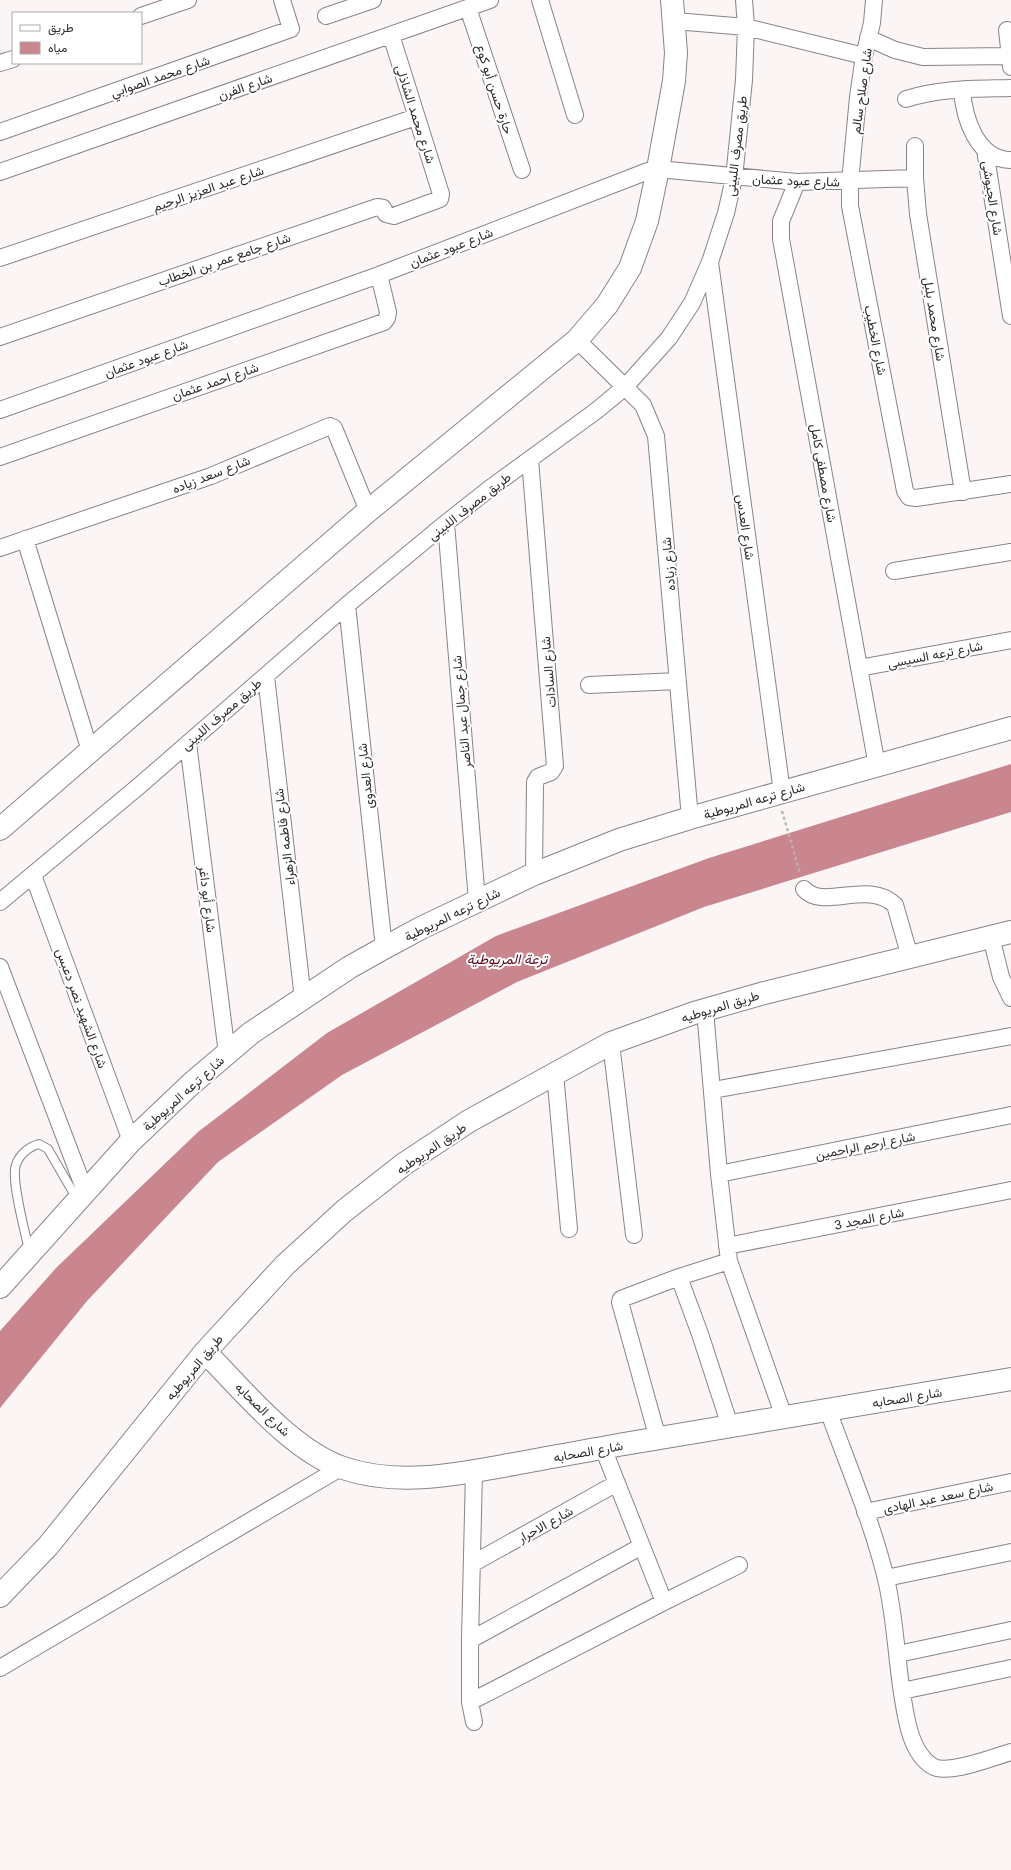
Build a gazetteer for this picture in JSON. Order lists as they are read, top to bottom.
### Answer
{
  "streets": {
    "street": [
      "شارع محمد الصوابي",
      "شارع الفرن",
      "حارة حسن أبو كوع",
      "شارع صلاح سالم",
      "شارع محمد الشاذلى",
      "طريق مصرف اللبينى",
      "شارع عبود عثمان",
      "شارع عبد العزيز الرحيم",
      "شارع الجيوشى",
      "شارع جامع عمر بن الخطاب",
      "شارع محمد بلبل",
      "شارع الخطيب",
      "شارع احمد عثمان",
      "شارع مصطفى كامل",
      "شارع سعد زياده",
      "شارع العدس",
      "شارع زياده",
      "شارع ترعه السيسى",
      "شارع السادات",
      "شارع جمال عبد الناصر",
      "شارع العدوى",
      "شارع ترعه المريوطية",
      "شارع فاطمه الزهراء",
      "شارع أبو داغر",
      "طريق المريوطيه",
      "شارع الشهيد نصر دعبس",
      "شارع ارحم الراحمين",
      "شارع المجد 3",
      "شارع الصحابه",
      "شارع سعد عبد الهادى",
      "شارع الاحرار"
    ]
  },
  "crossings": [
    ["شارع الفرن", "حارة حسن أبو كوع"],
    ["شارع الفرن", "شارع محمد الشاذلى"],
    ["شارع صلاح سالم", "شارع عبود عثمان"],
    ["شارع صلاح سالم", "شارع الخطيب"],
    ["شارع محمد الشاذلى", "شارع عبد العزيز الرحيم"],
    ["شارع محمد الشاذلى", "شارع جامع عمر بن الخطاب"],
    ["طريق مصرف اللبينى", "شارع عبود عثمان"],
    ["طريق مصرف اللبينى", "شارع العدس"],
    ["طريق مصرف اللبينى", "شارع زياده"],
    ["طريق مصرف اللبينى", "شارع السادات"],
    ["طريق مصرف اللبينى", "شارع جمال عبد الناصر"],
    ["طريق مصرف اللبينى", "شارع العدوى"],
    ["طريق مصرف اللبينى", "شارع فاطمه الزهراء"],
    ["طريق مصرف اللبينى", "شارع أبو داغر"],
    ["طريق مصرف اللبينى", "شارع الشهيد نصر دعبس"],
    ["شارع عبود عثمان", "شارع محمد بلبل"],
    ["شارع عبود عثمان", "شارع الخطيب"],
    ["شارع عبود عثمان", "شارع احمد عثمان"],
    ["شارع عبود عثمان", "شارع مصطفى كامل"],
    ["شارع محمد بلبل", "شارع الخطيب"],
    ["شارع مصطفى كامل", "شارع ترعه السيسى"],
    ["شارع مصطفى كامل", "شارع ترعه المريوطية"],
    ["شارع العدس", "شارع ترعه المريوطية"],
    ["شارع زياده", "شارع ترعه المريوطية"],
    ["شارع السادات", "شارع ترعه المريوطية"],
    ["شارع جمال عبد الناصر", "شارع ترعه المريوطية"],
    ["شارع العدوى", "شارع ترعه المريوطية"],
    ["شارع ترعه المريوطية", "شارع فاطمه الزهراء"],
    ["شارع ترعه المريوطية", "شارع أبو داغر"],
    ["شارع ترعه المريوطية", "شارع الشهيد نصر دعبس"],
    ["طريق المريوطيه", "شارع الصحابه"],
    ["شارع المجد 3", "شارع الصحابه"]
  ],
  "water": ["ترعة المريوطية"],
  "legend": ["طريق", "مياه"]
}
